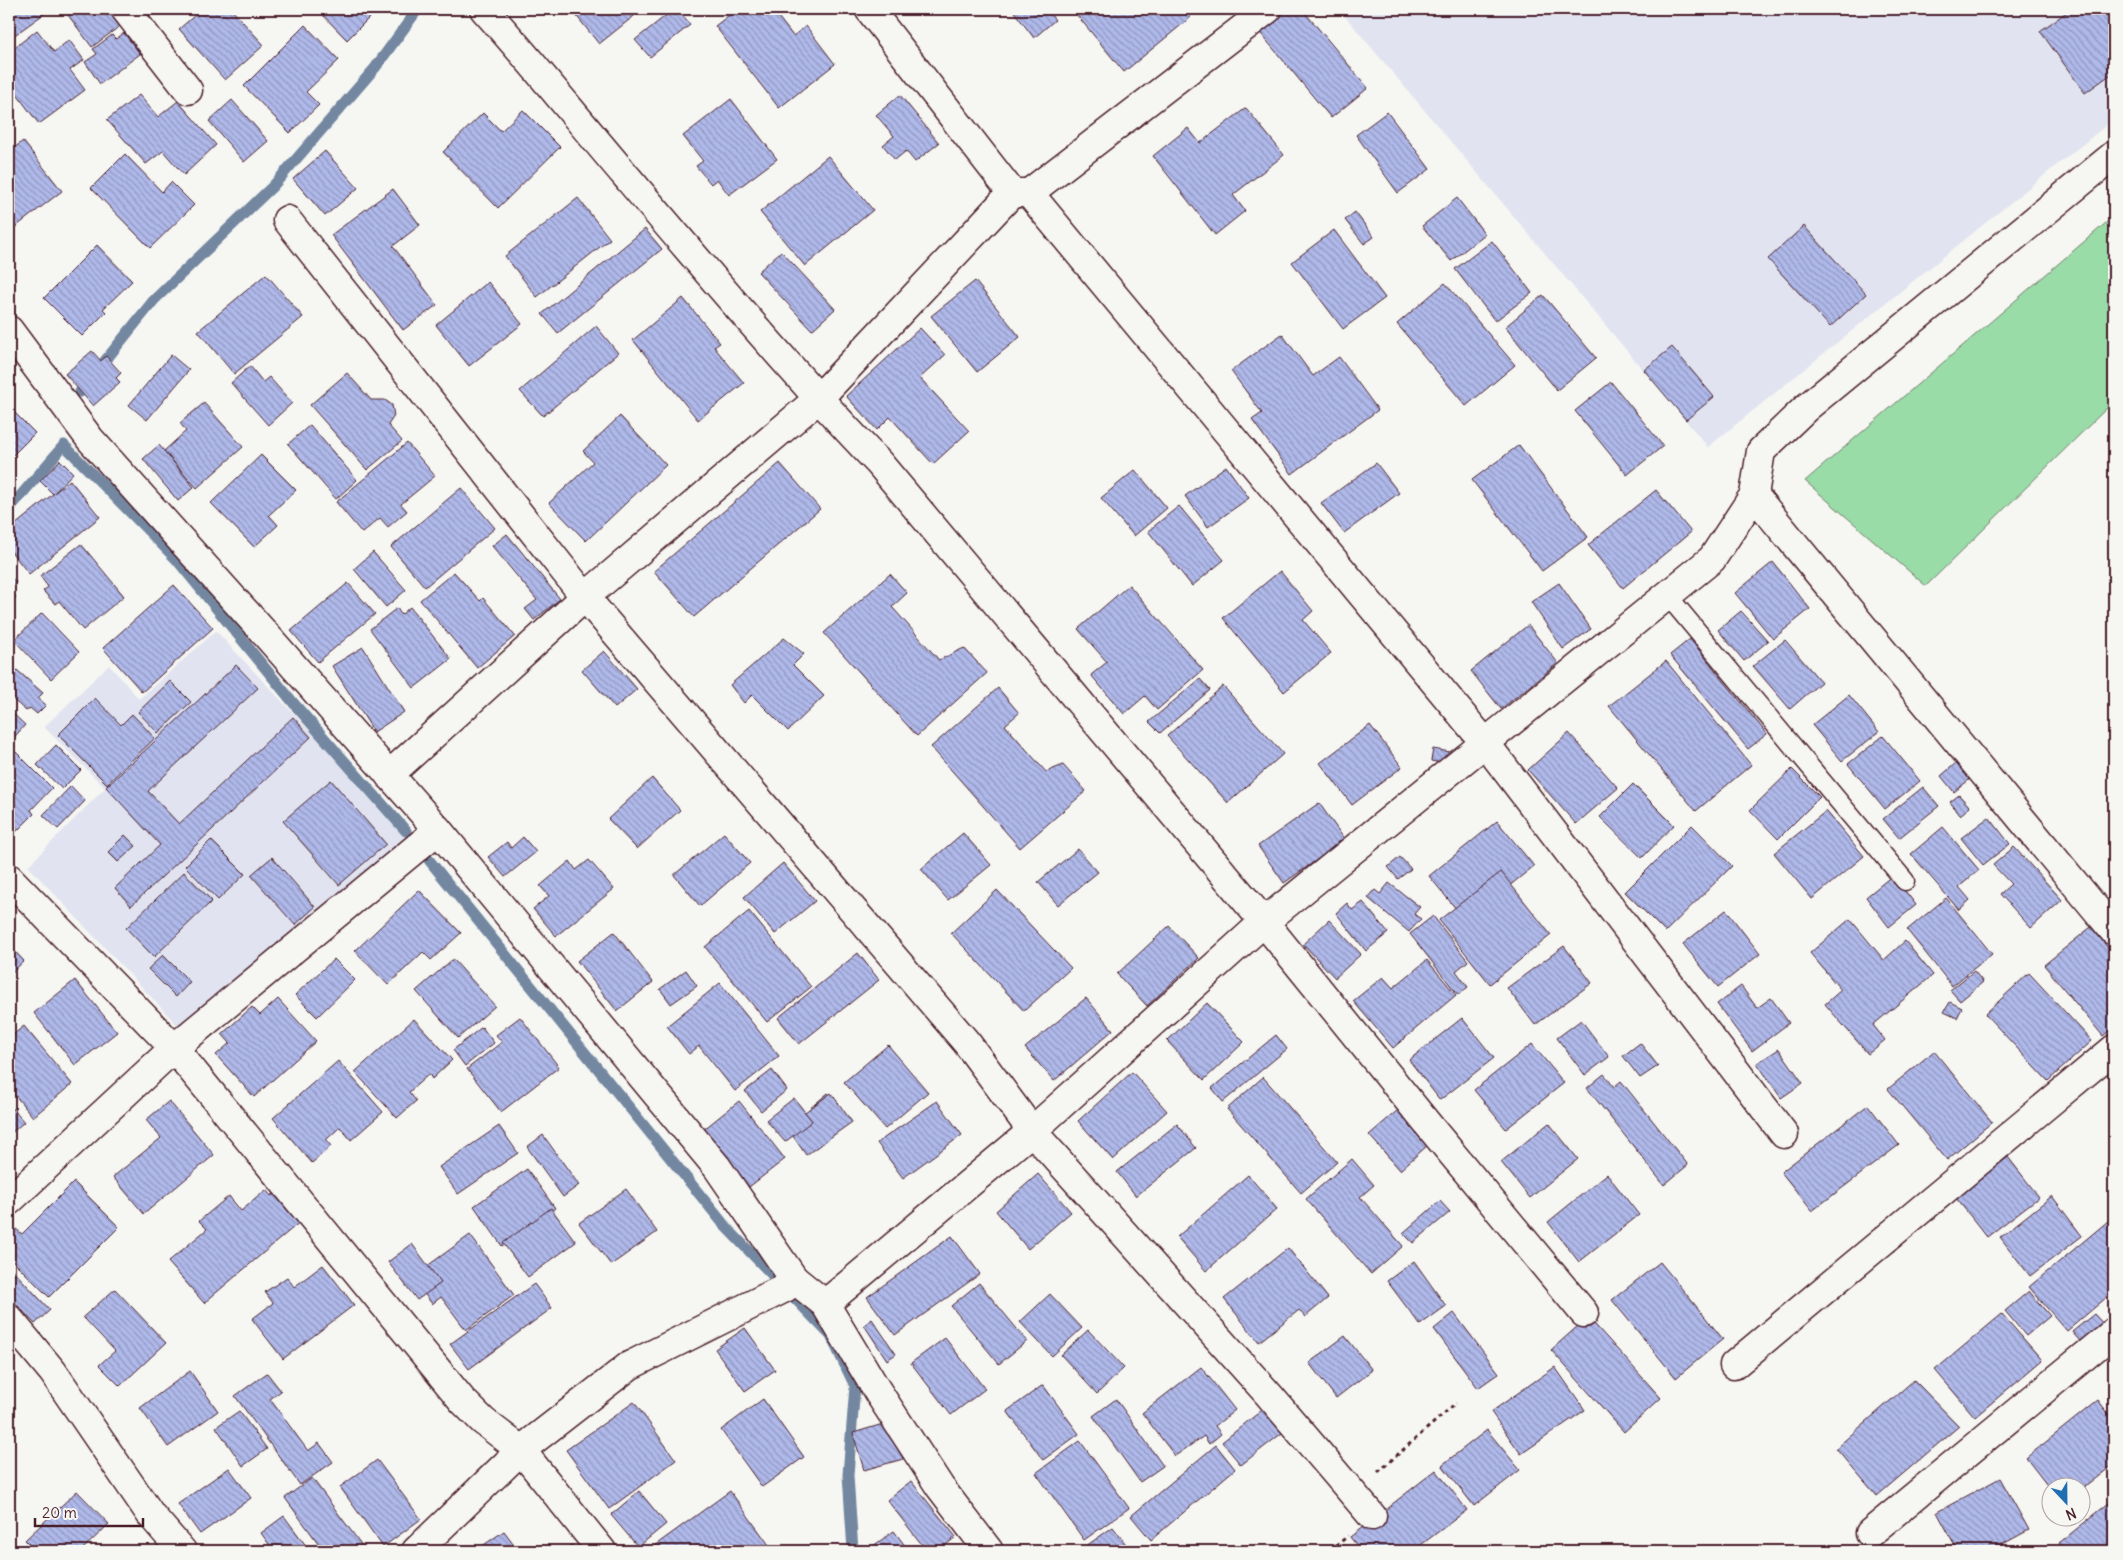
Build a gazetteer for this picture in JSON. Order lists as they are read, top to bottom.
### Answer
{
  "scale_bar": "20 m",
  "north": "bottom"
}
